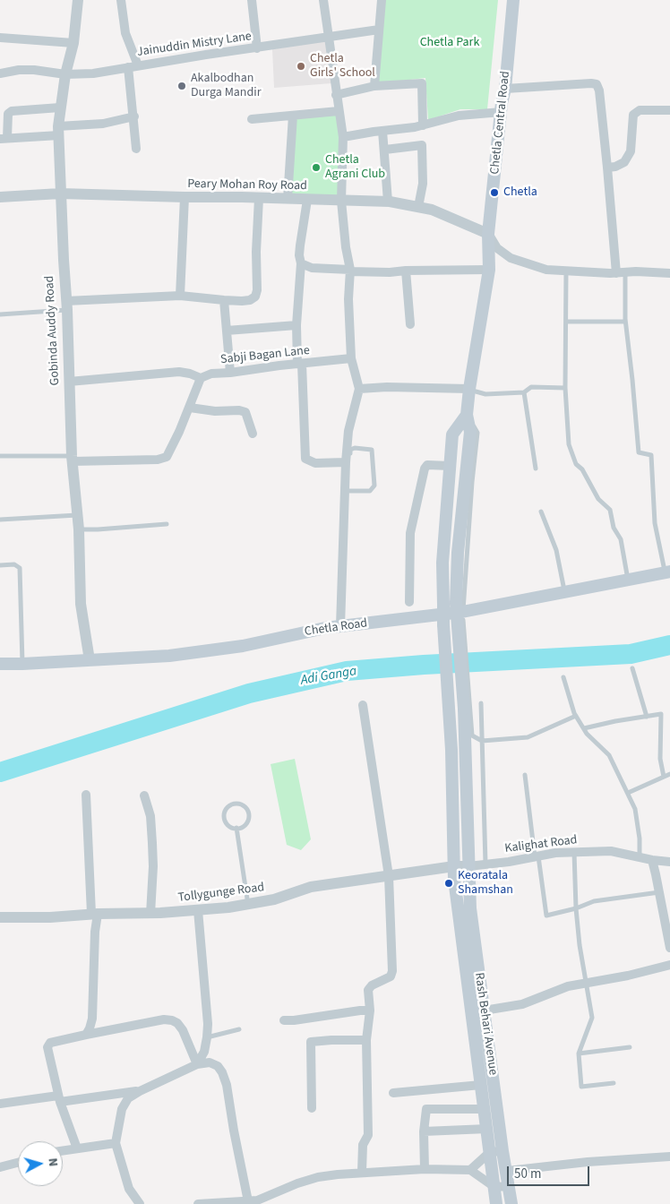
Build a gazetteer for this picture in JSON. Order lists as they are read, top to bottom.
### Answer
{
  "streets": {
    "main road": ["Chetla Central Road", "Chetla Road", "Rash Behari Avenue"],
    "street": [
      "Jainuddin Mistry Lane",
      "Peary Mohan Roy Road",
      "Gobinda Auddy Road",
      "Sabji Bagan Lane",
      "Kalighat Road",
      "Tollygunge Road"
    ]
  },
  "crossings": [
    ["Jainuddin Mistry Lane", "Gobinda Auddy Road"],
    ["Chetla Central Road", "Peary Mohan Roy Road"],
    ["Chetla Central Road", "Chetla Road"],
    ["Chetla Central Road", "Rash Behari Avenue"],
    ["Peary Mohan Roy Road", "Gobinda Auddy Road"],
    ["Gobinda Auddy Road", "Chetla Road"],
    ["Chetla Road", "Rash Behari Avenue"],
    ["Kalighat Road", "Tollygunge Road"],
    ["Kalighat Road", "Rash Behari Avenue"],
    ["Tollygunge Road", "Rash Behari Avenue"]
  ],
  "water": ["Adi Ganga"],
  "parks": ["Chetla Park"],
  "places": [
    "Chetla Girls' School",
    "Akalbodhan Durga Mandir",
    "Chetla Agrani Club",
    "Chetla",
    "Keoratala Shamshan"
  ],
  "scale_bar": "50 m",
  "north": "right"
}
